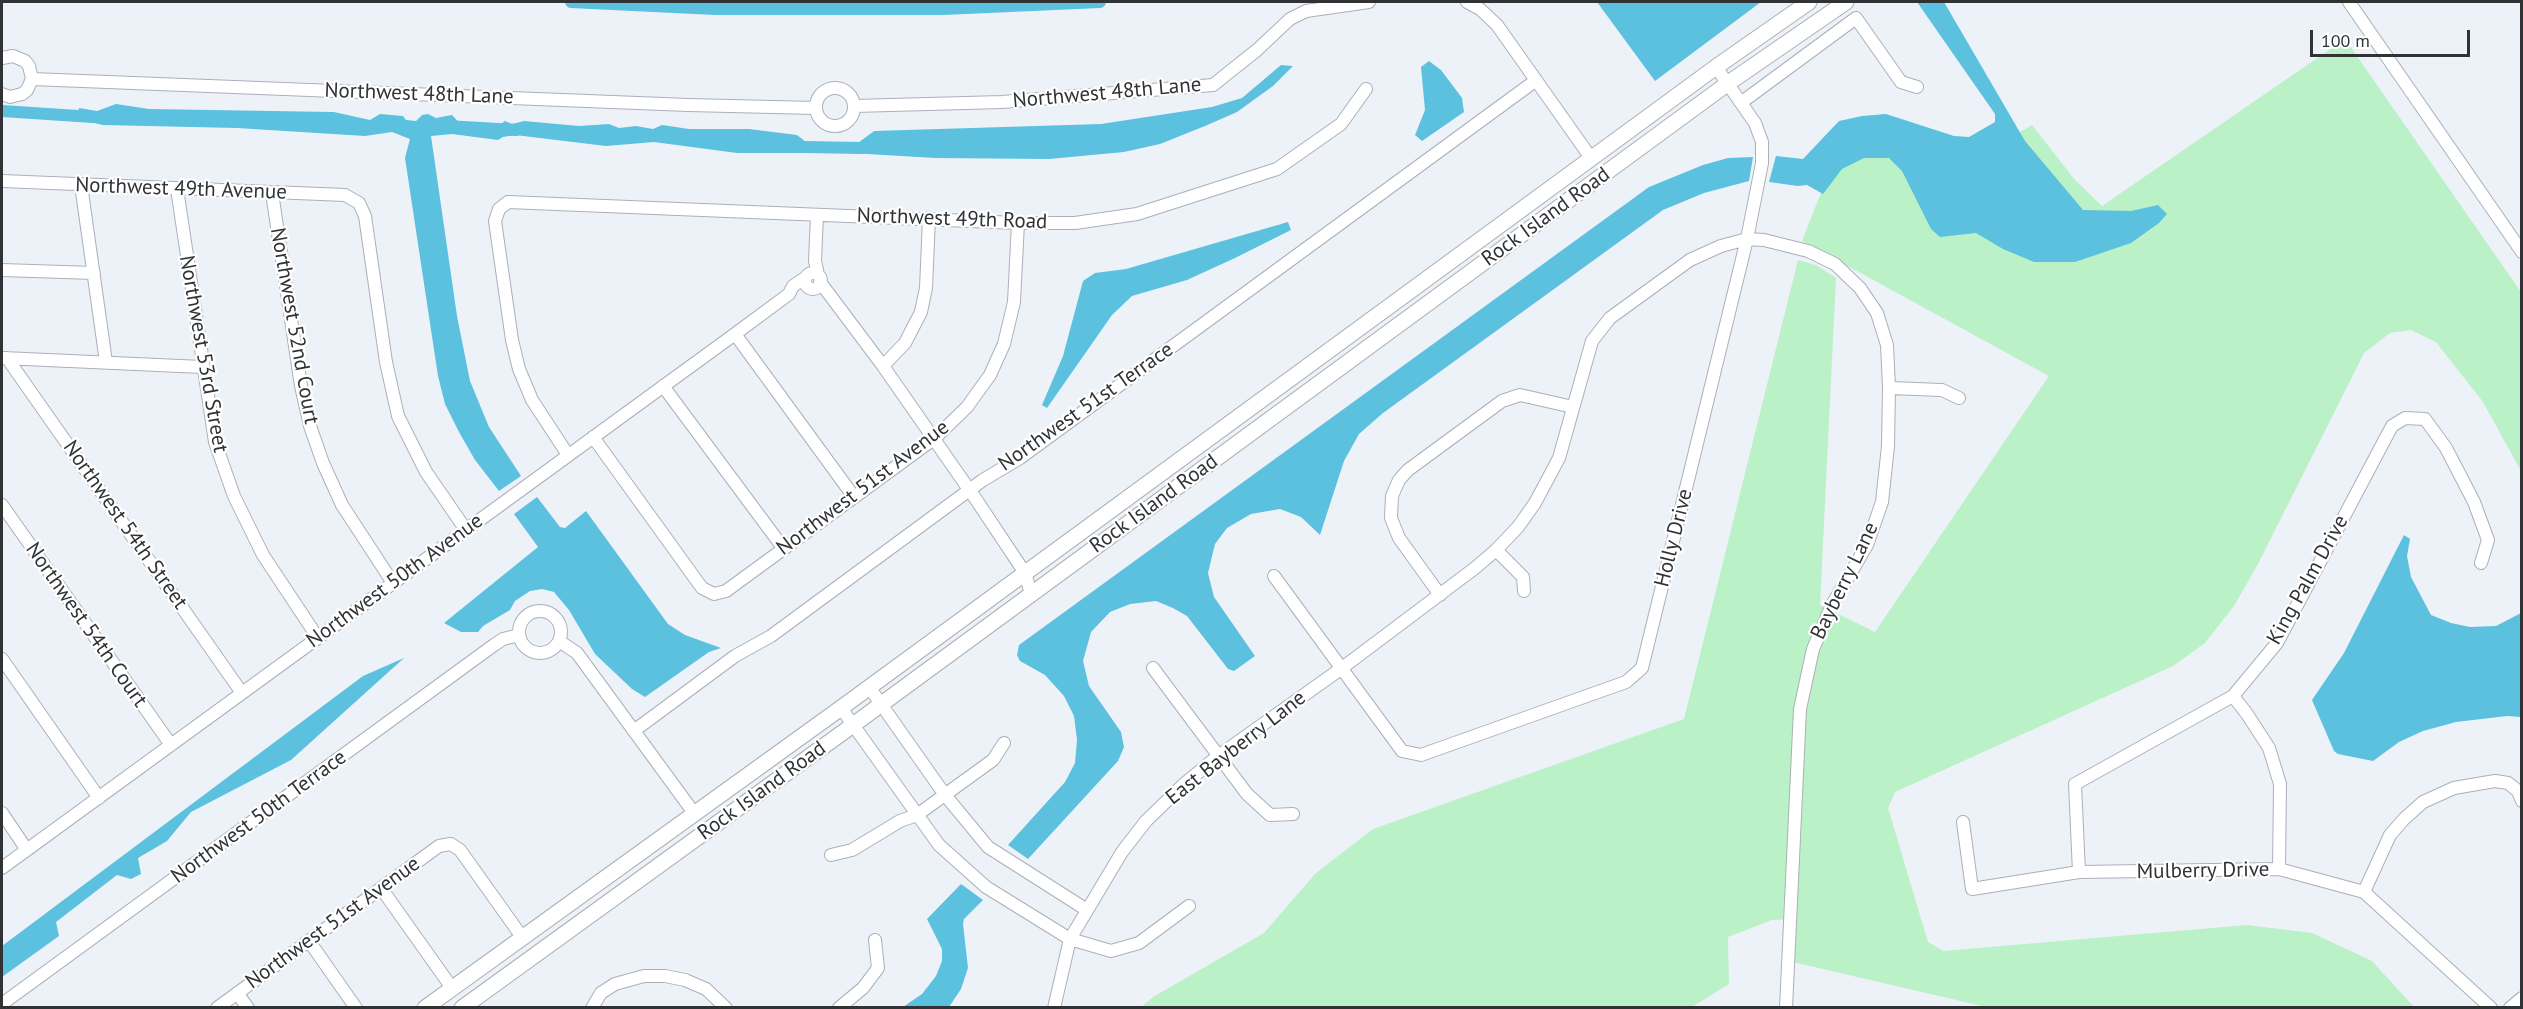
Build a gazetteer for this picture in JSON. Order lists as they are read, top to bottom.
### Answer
{
  "streets": {
    "main road": ["Rock Island Road"],
    "street": [
      "Northwest 48th Lane",
      "Northwest 49th Avenue",
      "Northwest 49th Road",
      "Northwest 52nd Court",
      "Northwest 53rd Street",
      "Northwest 51st Terrace",
      "Northwest 51st Avenue",
      "Northwest 54th Street",
      "Holly Drive",
      "King Palm Drive",
      "Northwest 50th Avenue",
      "Bayberry Lane",
      "Northwest 54th Court",
      "East Bayberry Lane",
      "Northwest 50th Terrace",
      "Mulberry Drive"
    ]
  },
  "crossings": [
    ["Northwest 49th Avenue", "Northwest 52nd Court"],
    ["Northwest 49th Avenue", "Northwest 53rd Street"],
    ["Northwest 49th Avenue", "Northwest 50th Avenue"],
    ["Rock Island Road", "Northwest 51st Avenue"],
    ["Rock Island Road", "Holly Drive"],
    ["Northwest 49th Road", "Northwest 51st Avenue"],
    ["Northwest 49th Road", "Northwest 50th Avenue"],
    ["Northwest 52nd Court", "Northwest 50th Avenue"],
    ["Northwest 53rd Street", "Northwest 50th Avenue"],
    ["Northwest 51st Avenue", "Northwest 50th Avenue"],
    ["Northwest 54th Street", "Northwest 50th Avenue"],
    ["Holly Drive", "Bayberry Lane"],
    ["Holly Drive", "East Bayberry Lane"],
    ["King Palm Drive", "Mulberry Drive"],
    ["Northwest 50th Avenue", "Northwest 54th Court"],
    ["Bayberry Lane", "East Bayberry Lane"]
  ],
  "scale_bar": "100 m"
}
